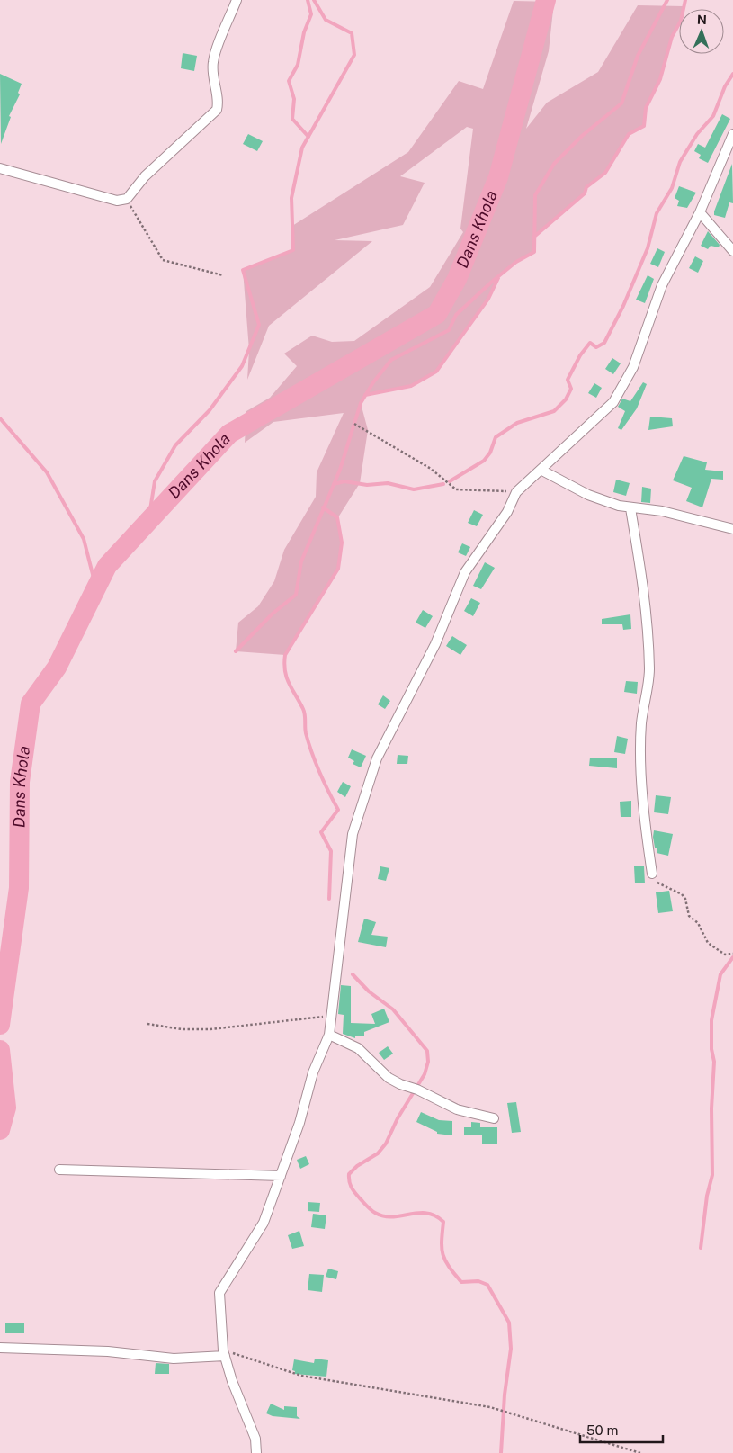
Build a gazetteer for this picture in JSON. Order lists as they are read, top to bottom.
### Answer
{
  "water": ["Dans Khola"],
  "scale_bar": "50 m",
  "north": "top"
}
